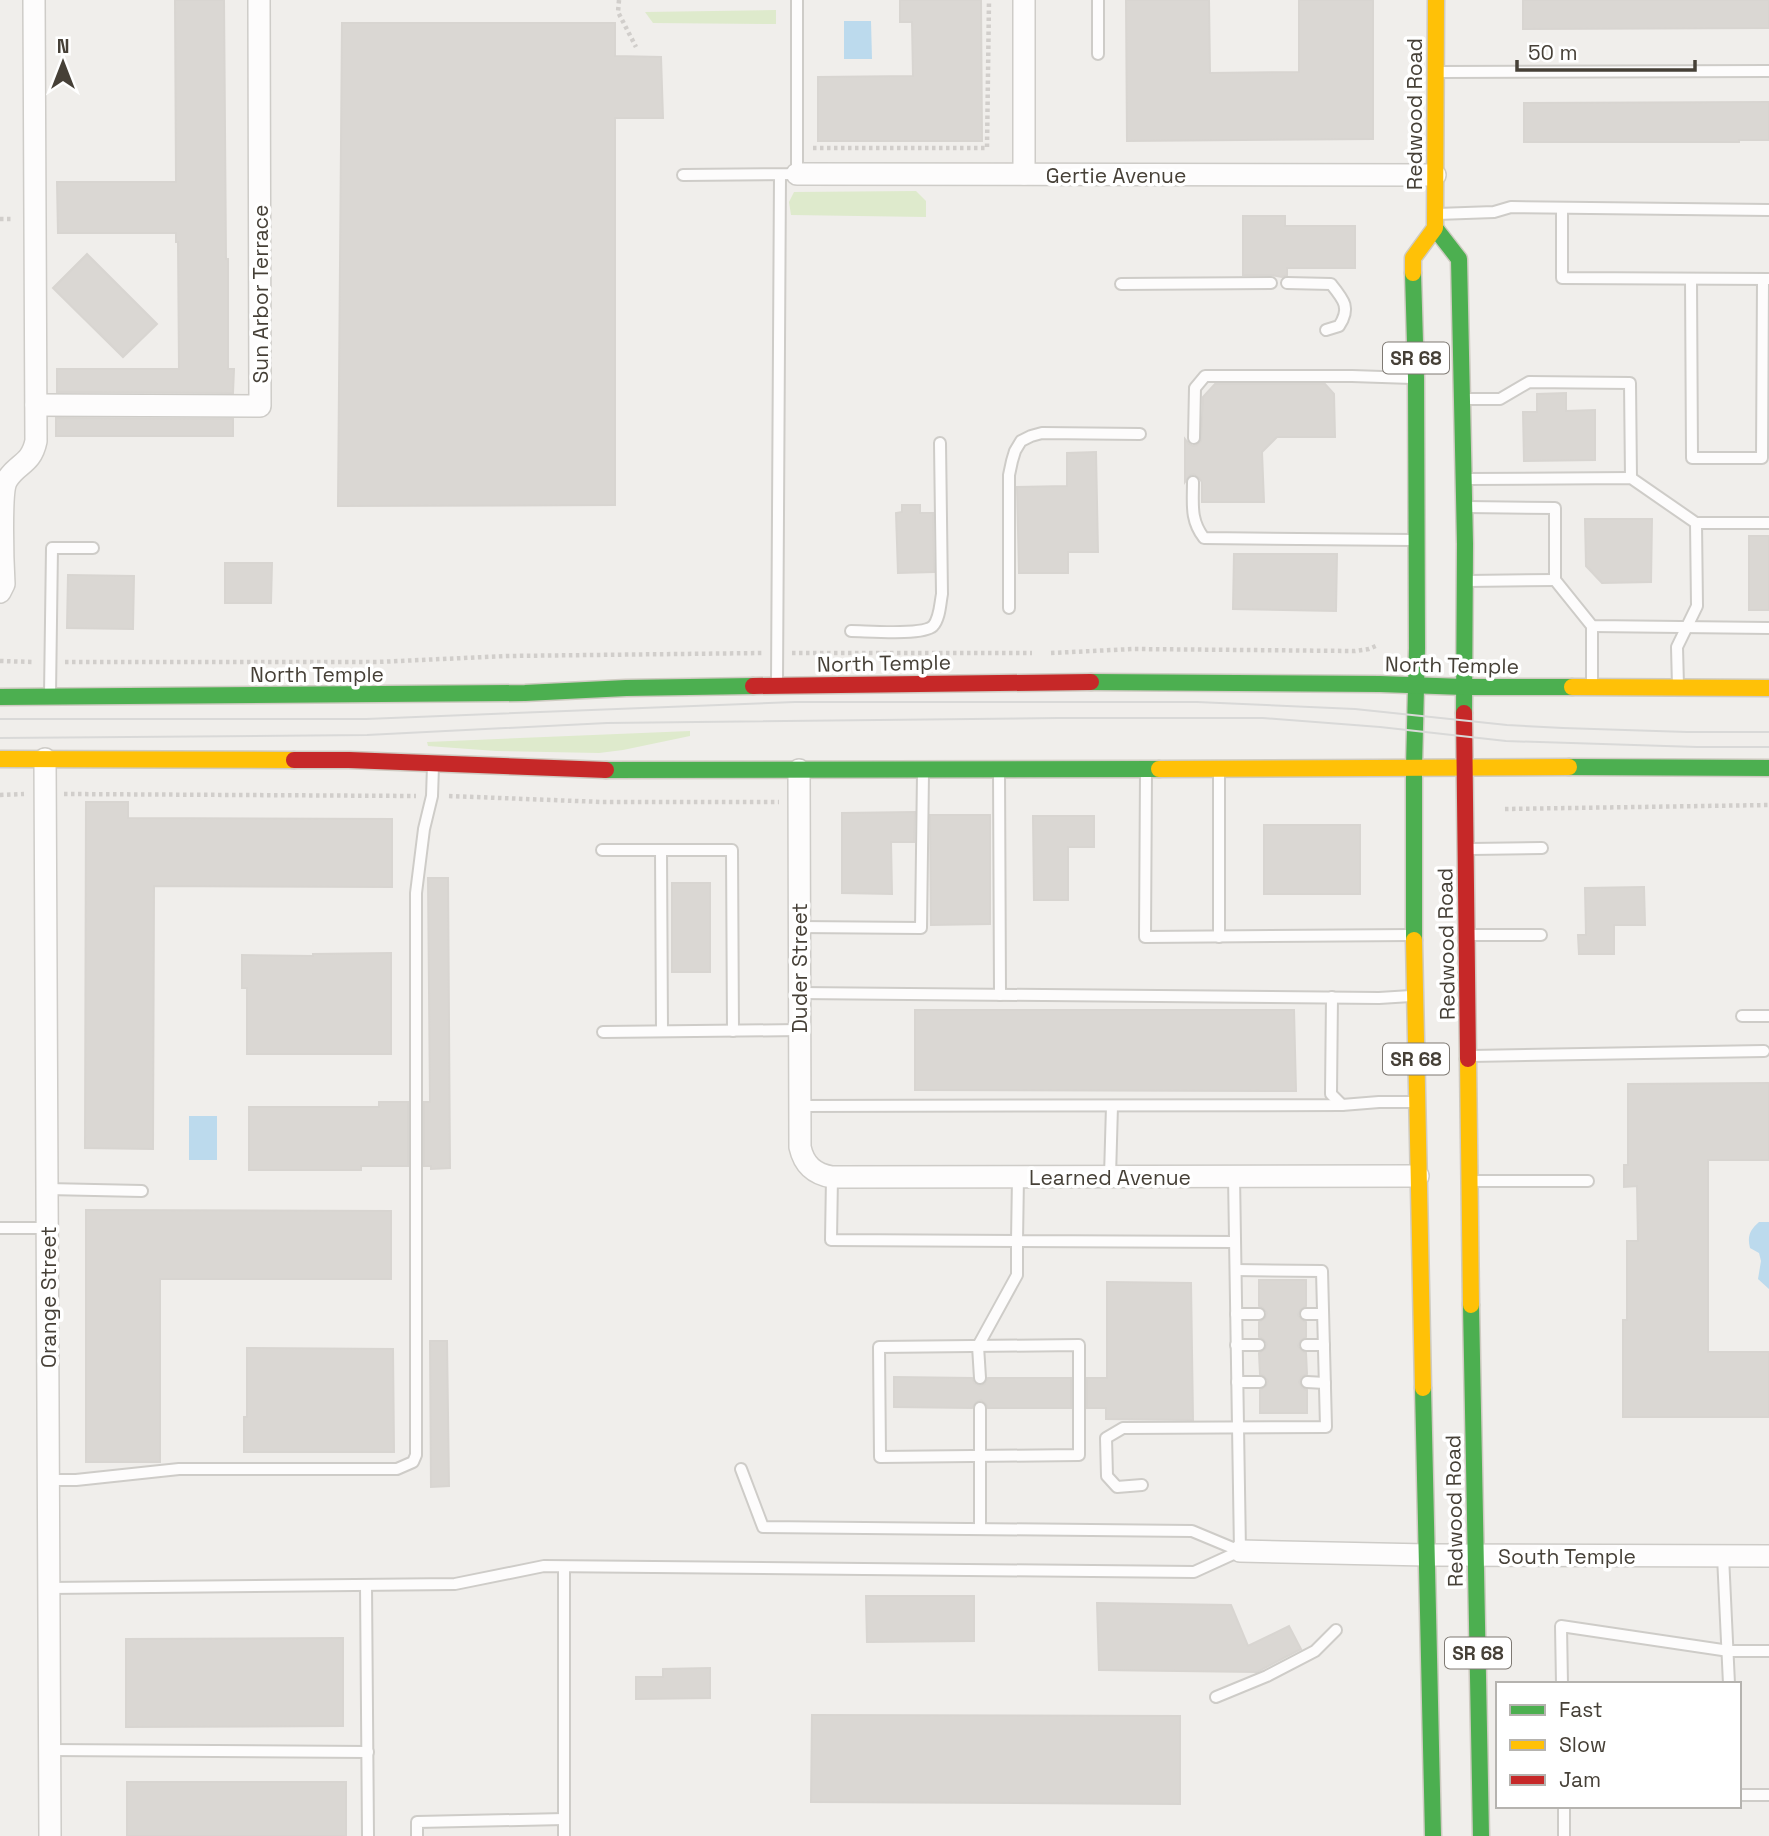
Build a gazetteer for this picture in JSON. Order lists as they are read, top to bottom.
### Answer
{
  "streets": {
    "main road": ["Redwood Road", "SR 68", "North Temple"],
    "street": [
      "Gertie Avenue",
      "Sun Arbor Terrace",
      "Duder Street",
      "Learned Avenue",
      "Orange Street",
      "South Temple"
    ]
  },
  "crossings": [
    ["Redwood Road", "Gertie Avenue"],
    ["Redwood Road", "North Temple"],
    ["Redwood Road", "Learned Avenue"],
    ["Redwood Road", "South Temple"],
    ["Duder Street", "Learned Avenue"]
  ],
  "legend": ["Fast", "Slow", "Jam"],
  "scale_bar": "50 m",
  "north": "top"
}
